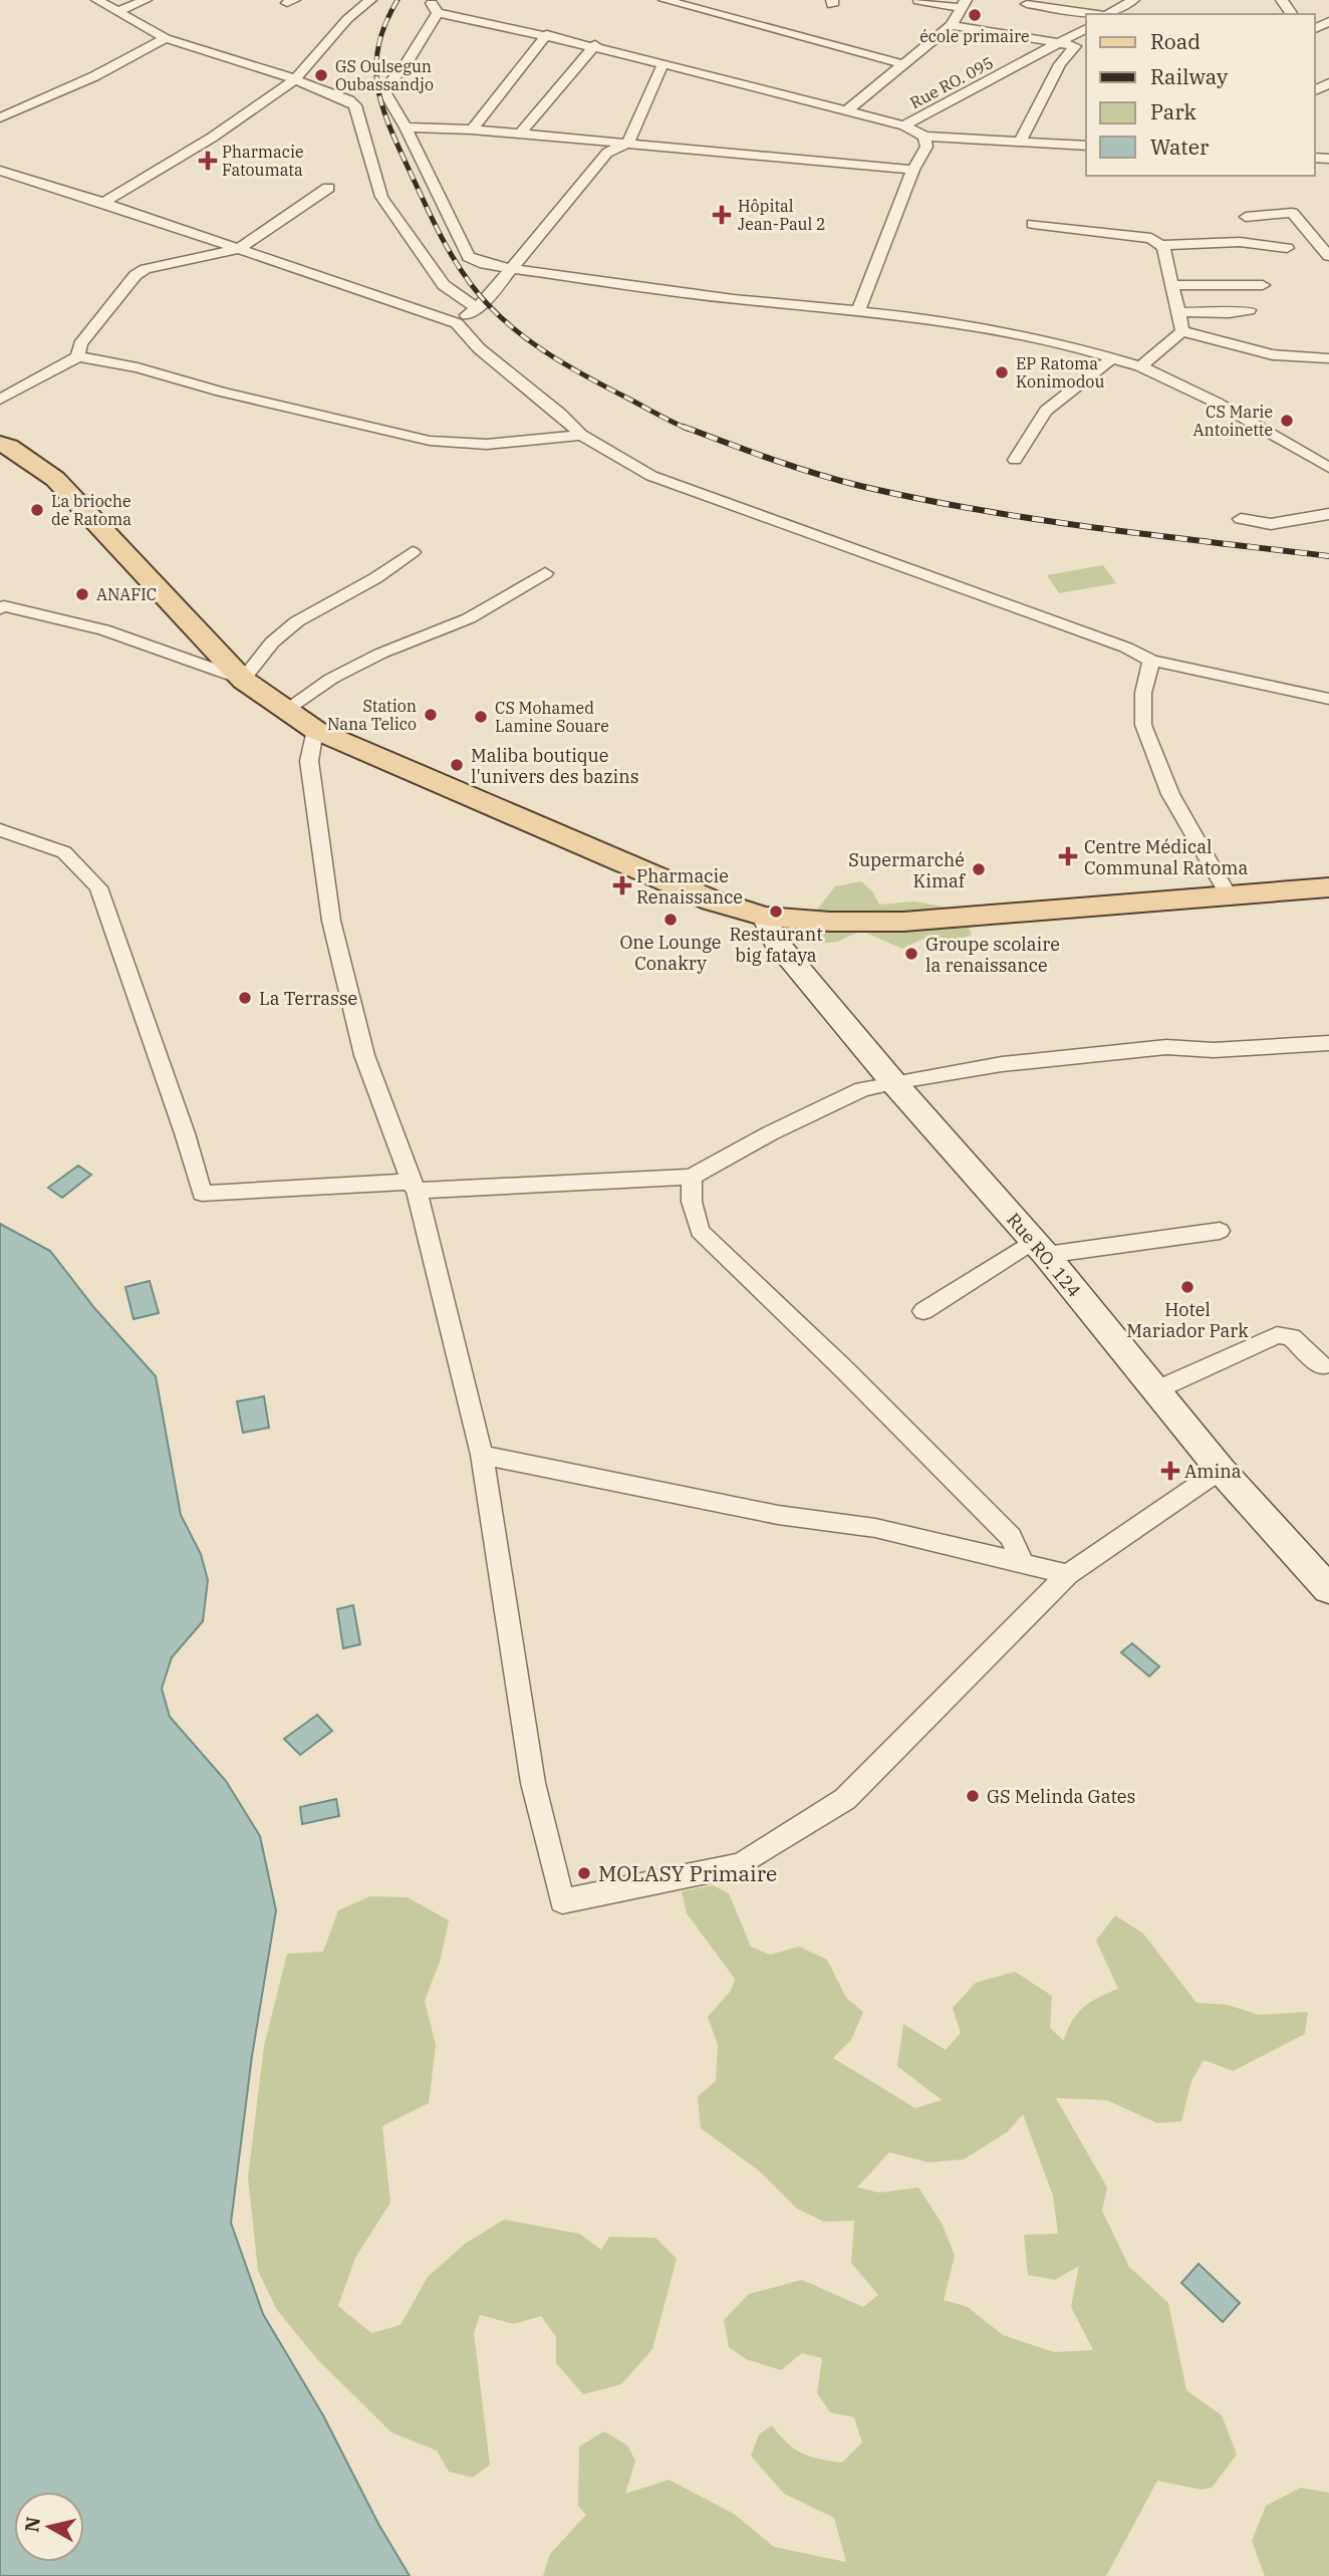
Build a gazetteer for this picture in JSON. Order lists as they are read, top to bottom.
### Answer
{
  "streets": {
    "street": ["Rue RO. 095", "Rue RO. 124"]
  },
  "places": {
    "other": [
      "école primaire",
      "GS Oulsegun Oubassandjo",
      "EP Ratoma Konimodou",
      "CS Marie Antoinette",
      "La brioche de Ratoma",
      "ANAFIC",
      "Station Nana Telico",
      "CS Mohamed Lamine Souare",
      "Maliba boutique l'univers des bazins",
      "Supermarché Kimaf",
      "Restaurant big fataya",
      "One Lounge Conakry",
      "Groupe scolaire la renaissance",
      "La Terrasse",
      "Hotel Mariador Park",
      "GS Melinda Gates",
      "MOLASY Primaire"
    ],
    "health": [
      "Pharmacie Fatoumata",
      "Hôpital Jean-Paul 2",
      "Centre Médical Communal Ratoma",
      "Pharmacie Renaissance",
      "Amina"
    ]
  },
  "legend": [
    "Road",
    "Railway",
    "Park",
    "Water"
  ],
  "north": "left"
}
